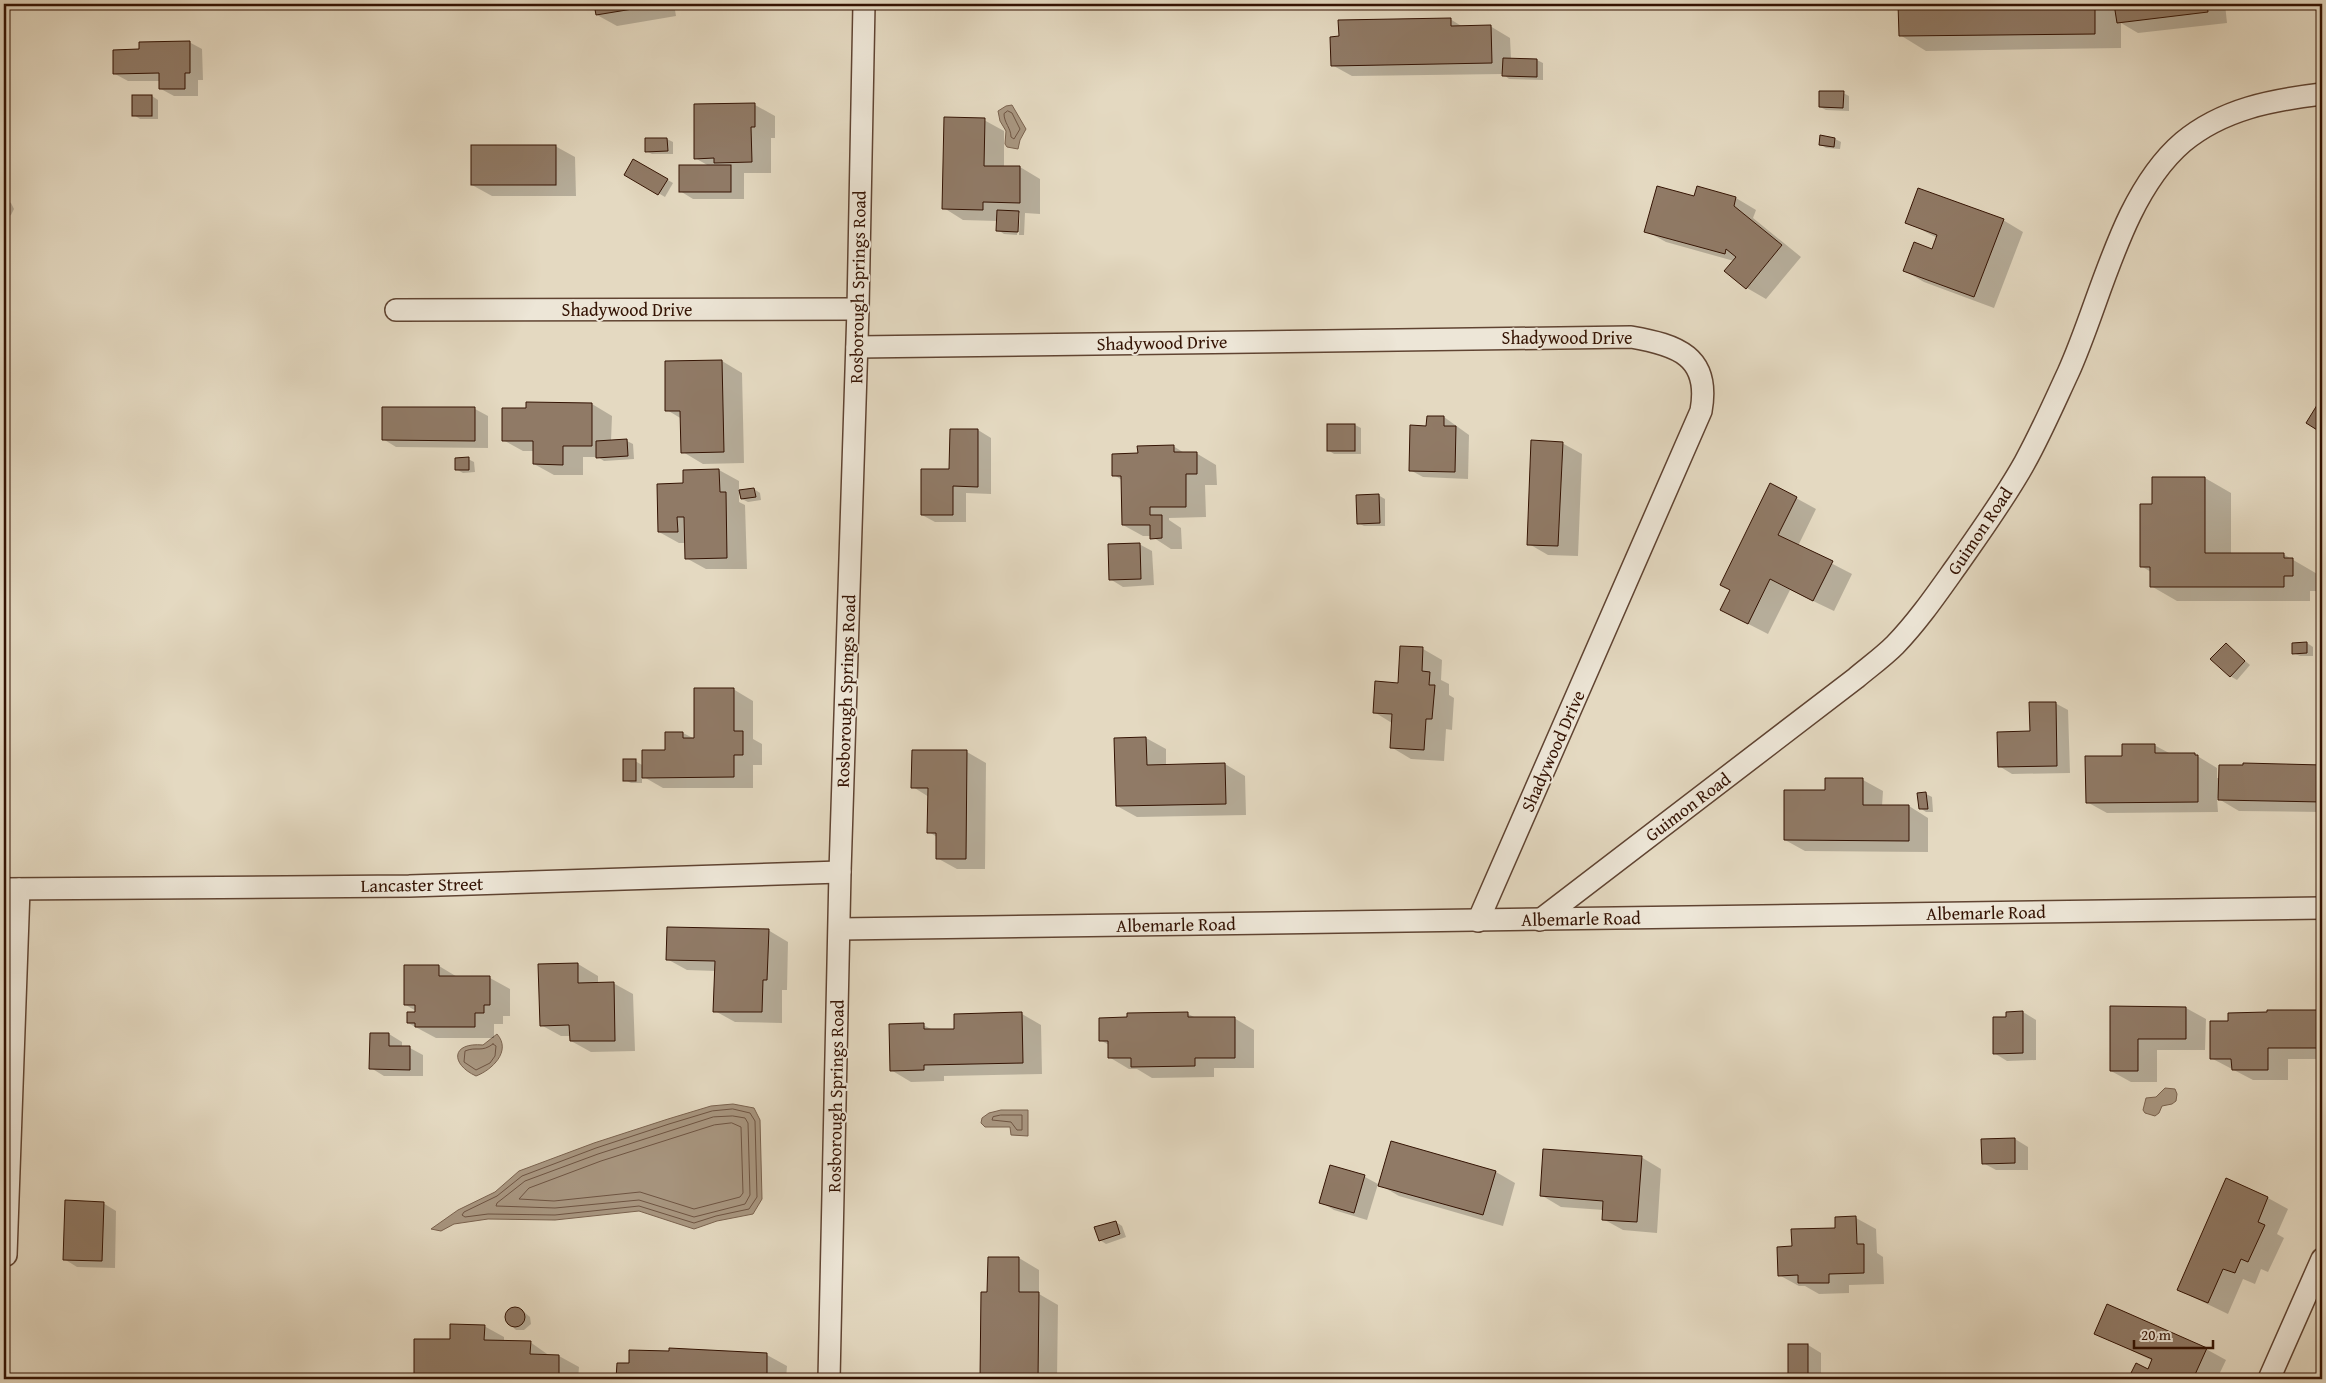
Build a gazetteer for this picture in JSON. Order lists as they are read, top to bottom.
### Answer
{
  "streets": {
    "street": [
      "Rosborough Springs Road",
      "Shadywood Drive",
      "Guimon Road",
      "Lancaster Street",
      "Albemarle Road"
    ]
  },
  "crossings": [
    ["Rosborough Springs Road", "Shadywood Drive"],
    ["Rosborough Springs Road", "Lancaster Street"],
    ["Rosborough Springs Road", "Albemarle Road"],
    ["Shadywood Drive", "Albemarle Road"],
    ["Guimon Road", "Albemarle Road"]
  ],
  "scale_bar": "20 m"
}
